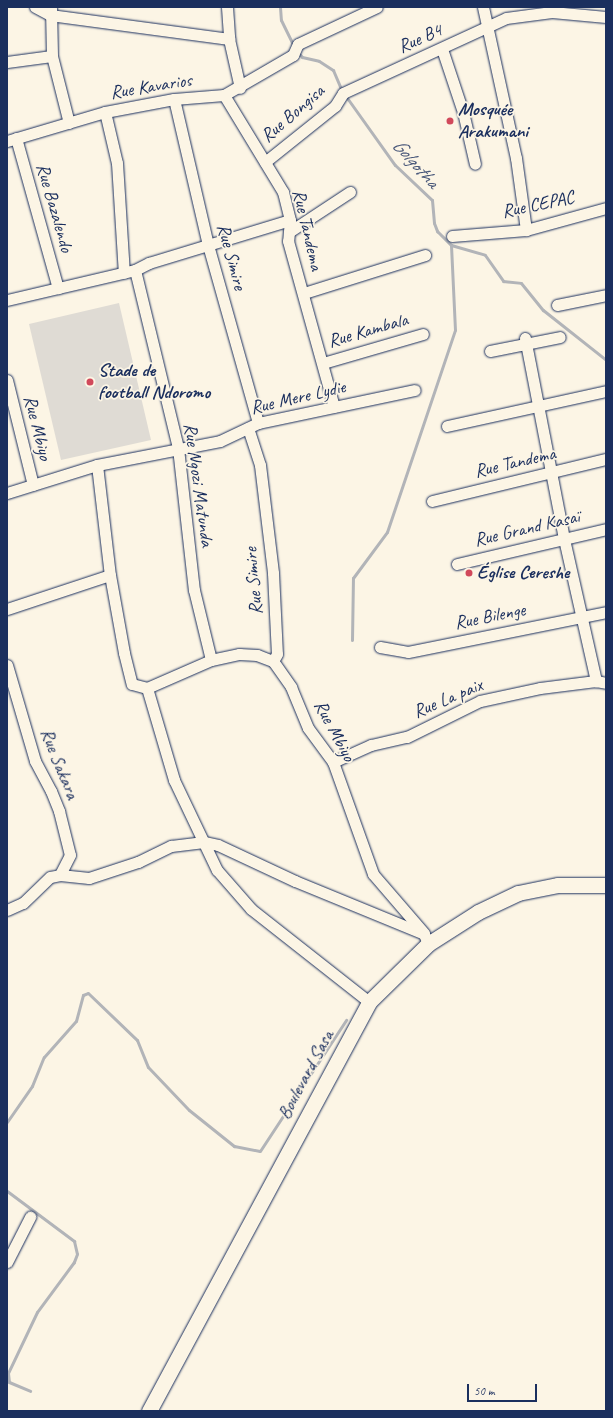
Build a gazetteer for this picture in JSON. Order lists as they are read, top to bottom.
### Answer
{
  "streets": {
    "street": [
      "Rue B4",
      "Rue Kavarios",
      "Rue Bongisa",
      "Rue CEPAC",
      "Rue Bazalendo",
      "Rue Tandema",
      "Rue Simire",
      "Rue Kambala",
      "Rue Mere Lydie",
      "Rue Mbiyo",
      "Rue Ngozi Matunda",
      "Rue Grand Kasaï",
      "Rue Bilenge",
      "Rue La paix",
      "Rue Sakara",
      "Boulevard Sasa"
    ]
  },
  "crossings": [
    ["Rue B4", "Rue Bongisa"],
    ["Rue Kavarios", "Rue Bazalendo"],
    ["Rue Kavarios", "Rue Tandema"],
    ["Rue Kavarios", "Rue Simire"],
    ["Rue Bongisa", "Rue Tandema"],
    ["Rue Tandema", "Rue Kambala"],
    ["Rue Tandema", "Rue Mere Lydie"],
    ["Rue Simire", "Rue Mere Lydie"],
    ["Rue Simire", "Rue Mbiyo"],
    ["Rue Mere Lydie", "Rue Mbiyo"],
    ["Rue Mere Lydie", "Rue Ngozi Matunda"],
    ["Rue Mbiyo", "Rue La paix"],
    ["Rue Mbiyo", "Boulevard Sasa"]
  ],
  "water": ["Golgotha"],
  "places": ["Mosquée Arakumani", "Stade de football Ndoromo", "Église Cereshe"],
  "scale_bar": "50 m"
}
